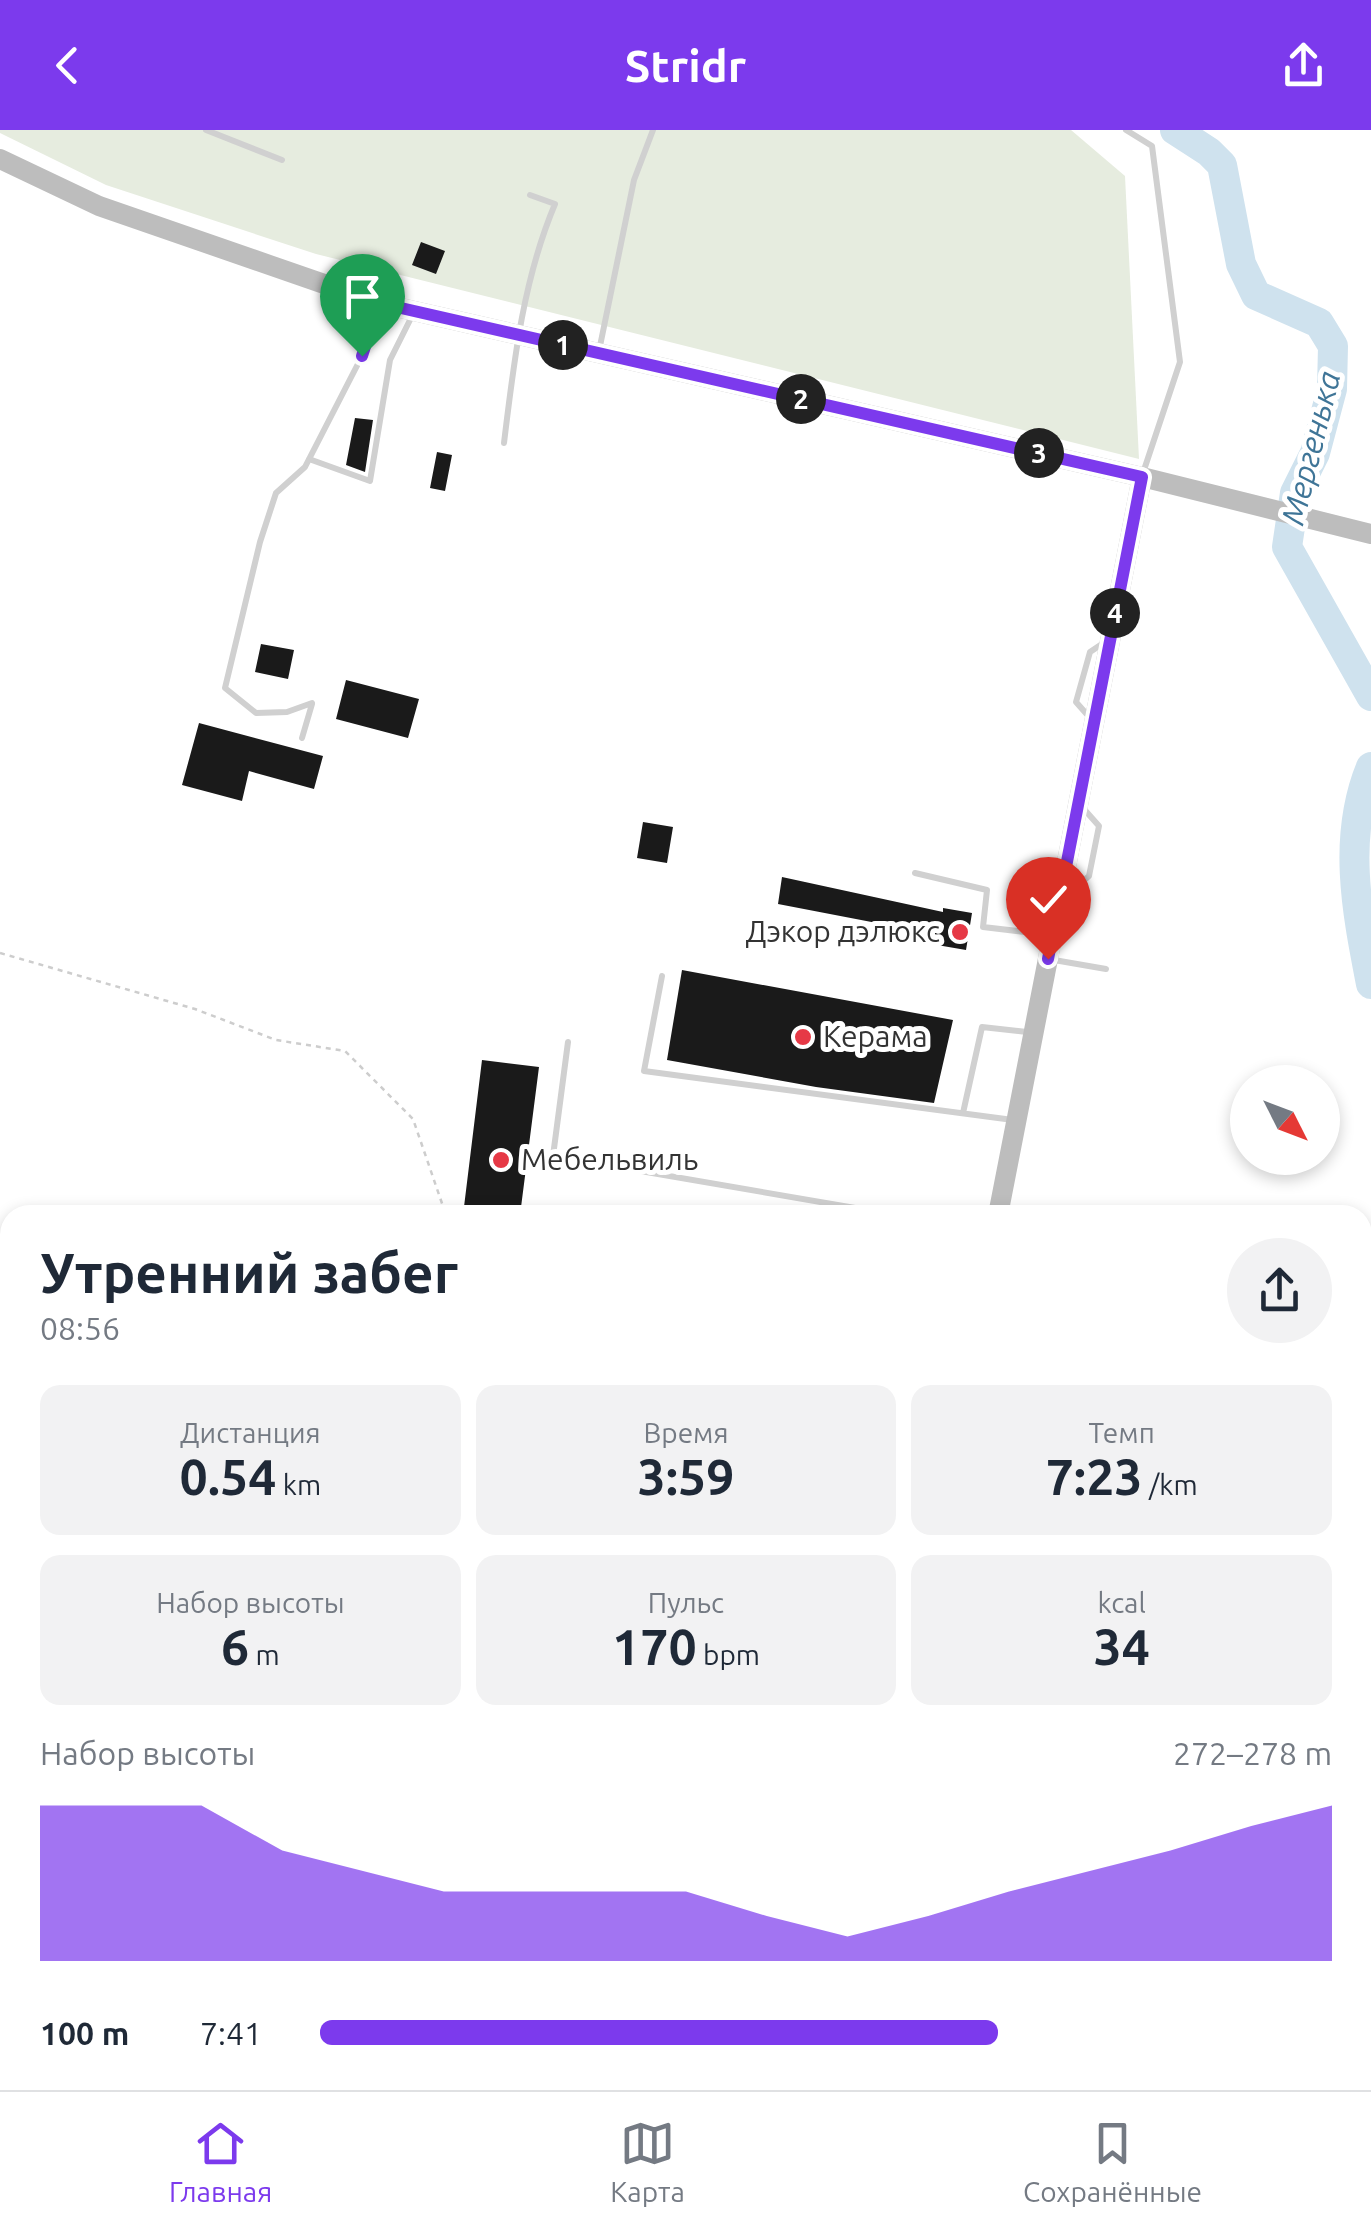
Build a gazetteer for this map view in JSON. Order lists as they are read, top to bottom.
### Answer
{
  "water": ["Мергенька"],
  "places": ["Дэкор дэлюкс", "Керама", "Мебельвиль"],
  "north": "bottom right",
  "page": {
    "header": "Stridr",
    "pins": [
      "1",
      "2",
      "3",
      "4"
    ],
    "heading": ["Утренний забег", "08:56"],
    "stats": [
      ["Дистанция", "0.54 km"],
      ["Время", "3:59"],
      ["Темп", "7:23 /km"],
      ["Набор высоты", "6 m"],
      ["Пульс", "170 bpm"],
      ["kcal", "34"]
    ],
    "chart": ["Набор высоты", "272–278 m"],
    "list": [
      {
        "name": "100 m",
        "note": "7:41"
      }
    ],
    "tabs": ["Главная", "Карта", "Сохранённые"]
  }
}
